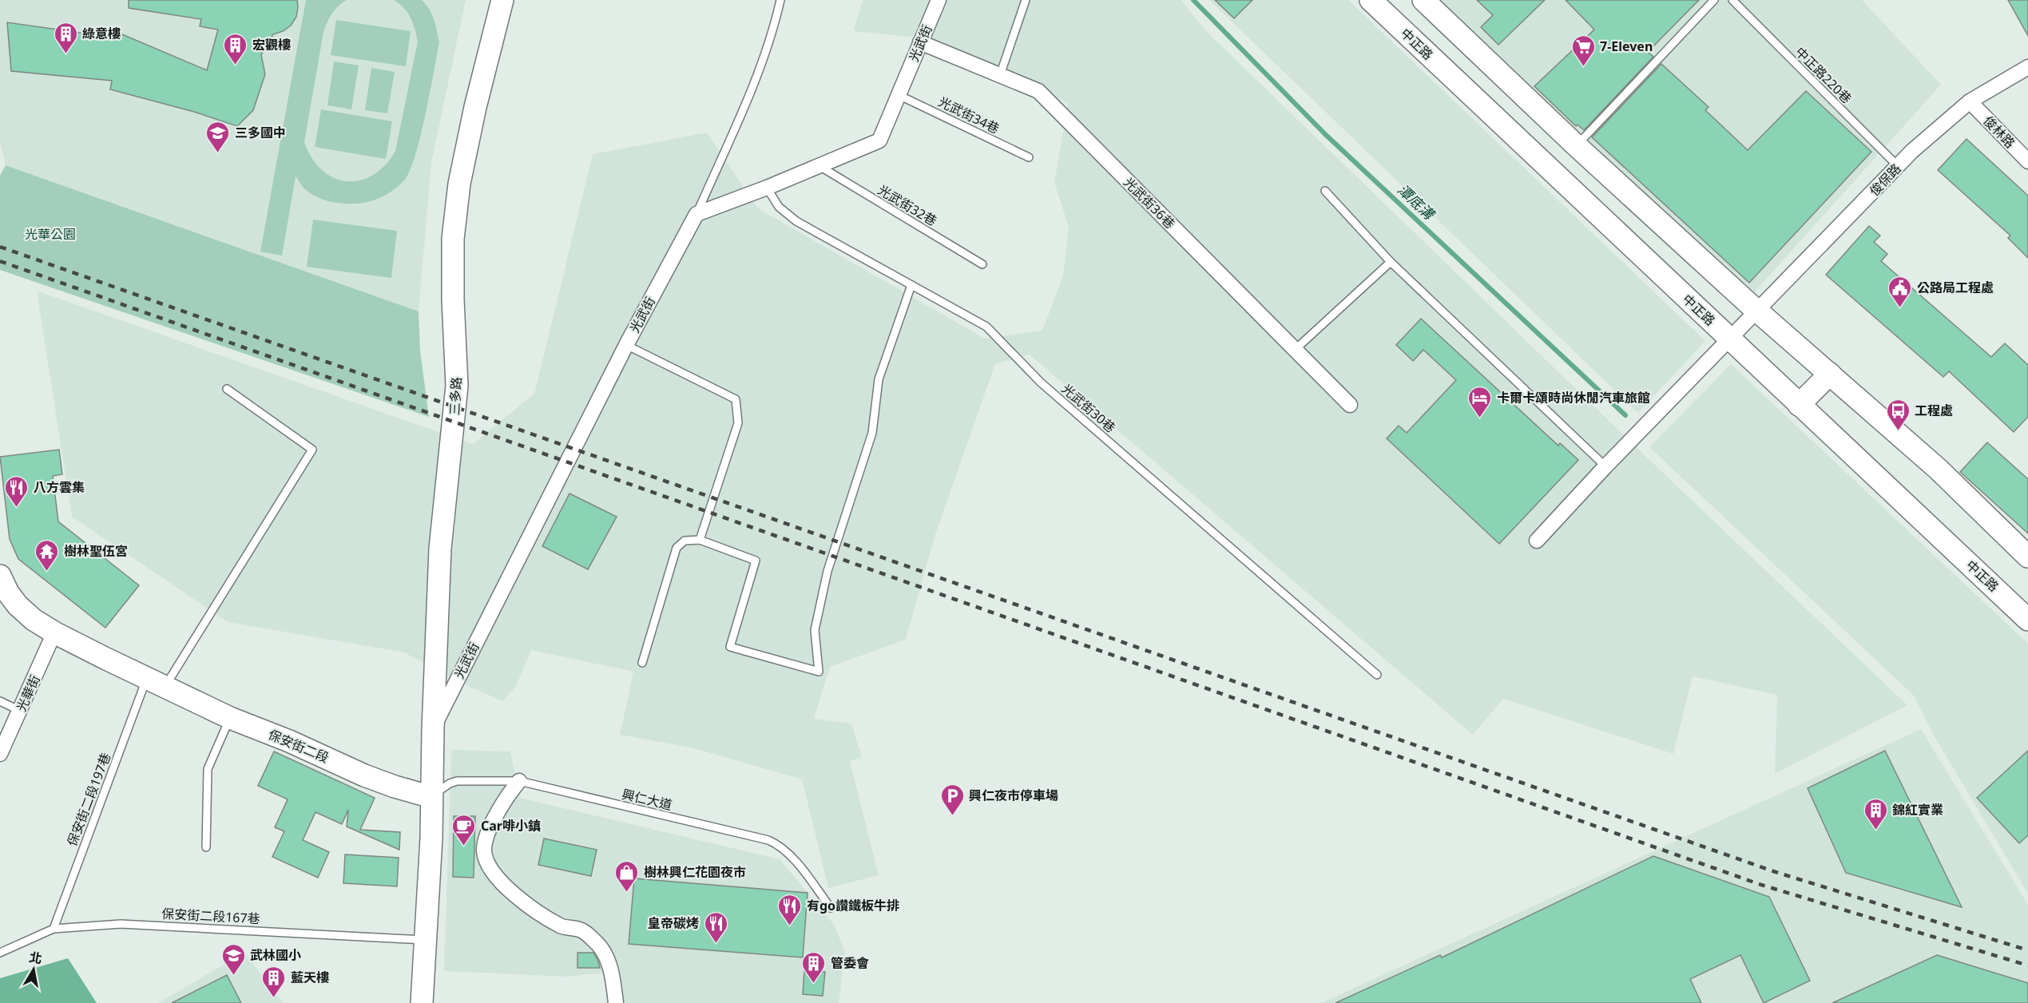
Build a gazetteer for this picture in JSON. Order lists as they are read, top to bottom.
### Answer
{
  "streets": {
    "main road": ["中正路", "三多路", "保安街二段"],
    "street": [
      "光武街",
      "俊林路",
      "俊保路",
      "光武街36巷",
      "光華街"
    ],
    "lane": [
      "中正路220巷",
      "光武街34巷",
      "光武街32巷",
      "光武街30巷",
      "保安街二段197巷",
      "興仁大道",
      "保安街二段167巷"
    ]
  },
  "crossings": [
    ["光武街", "光武街34巷"],
    ["光武街", "光武街36巷"],
    ["光武街", "光武街32巷"],
    ["光武街", "三多路"],
    ["光武街", "光武街30巷"],
    ["中正路", "俊保路"],
    ["中正路220巷", "俊保路"],
    ["俊林路", "俊保路"],
    ["三多路", "保安街二段"],
    ["三多路", "興仁大道"],
    ["光華街", "保安街二段"],
    ["保安街二段", "保安街二段197巷"],
    ["保安街二段", "興仁大道"],
    ["保安街二段197巷", "保安街二段167巷"]
  ],
  "water": ["潭底溝"],
  "parks": ["光華公園"],
  "places": {
    "building": [
      "綠意樓",
      "宏觀樓",
      "錦紅實業",
      "管委會",
      "藍天樓"
    ],
    "supermarket": ["7-Eleven"],
    "school or university": ["三多國中", "武林國小"],
    "public building": ["公路局工程處"],
    "hotel": ["卡爾卡頌時尚休閒汽車旅館"],
    "bus stop": ["工程處"],
    "restaurant": ["八方雲集", "有go讚鐵板牛排", "皇帝碳烤"],
    "temple": ["樹林聖伍宮"],
    "parking": ["興仁夜市停車場"],
    "cafe": ["Car啡小鎮"],
    "shop": ["樹林興仁花園夜市"]
  },
  "north": "top"
}
